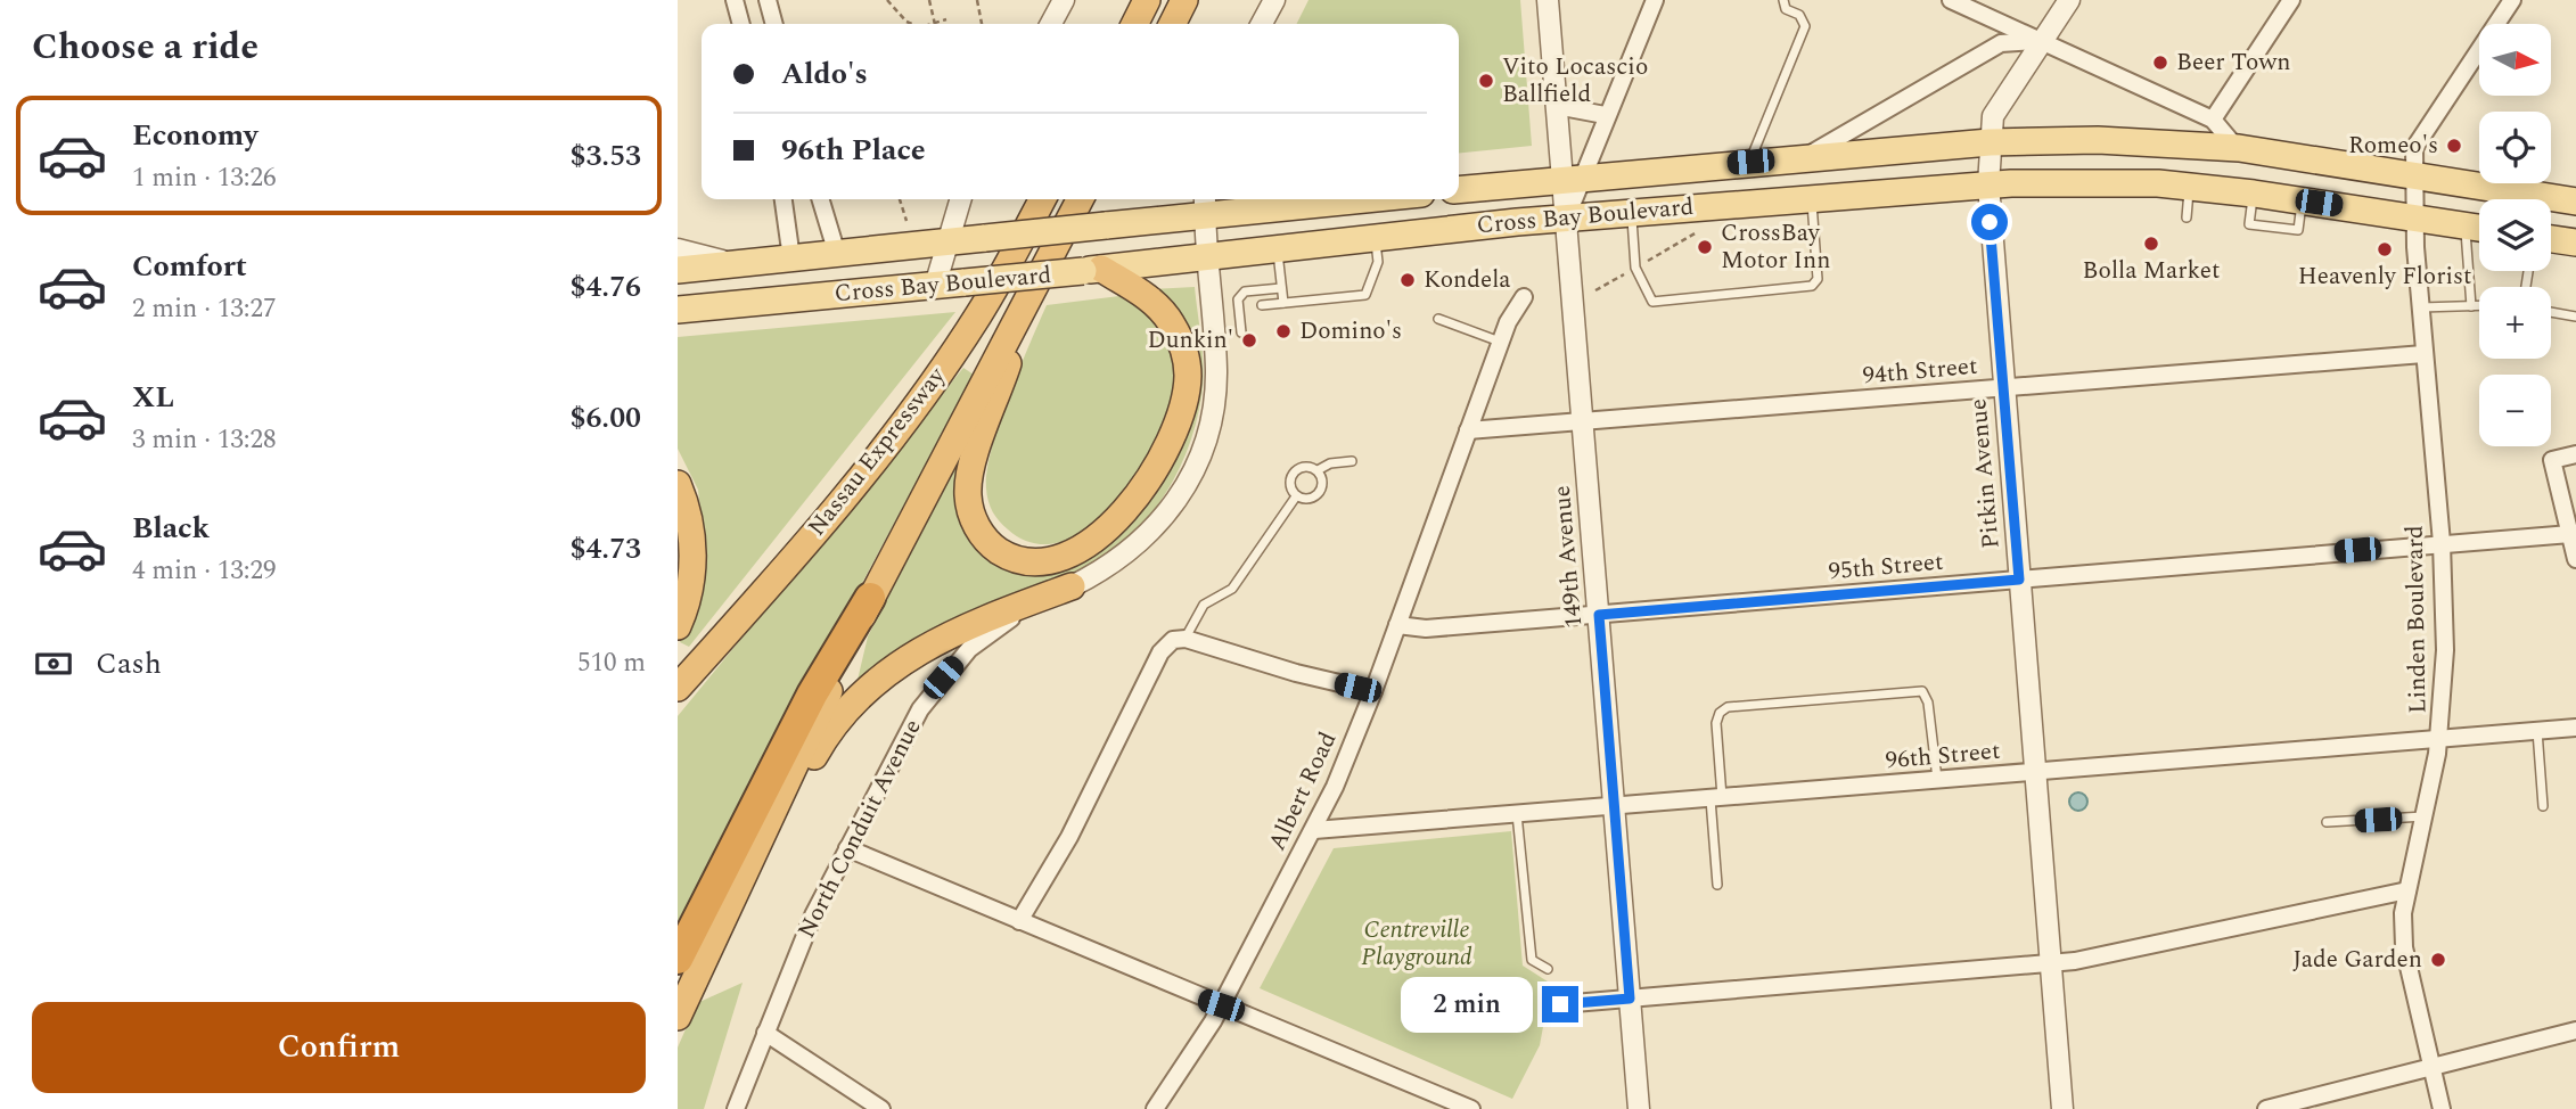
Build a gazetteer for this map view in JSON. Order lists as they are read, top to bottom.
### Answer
{
  "streets": {
    "highway": ["Nassau Expressway"],
    "main road": ["Cross Bay Boulevard"],
    "street": [
      "94th Street",
      "Pitkin Avenue",
      "149th Avenue",
      "95th Street",
      "Linden Boulevard",
      "96th Street",
      "Albert Road",
      "North Conduit Avenue"
    ]
  },
  "crossings": [
    ["Cross Bay Boulevard", "Pitkin Avenue"],
    ["Cross Bay Boulevard", "149th Avenue"],
    ["Cross Bay Boulevard", "Linden Boulevard"],
    ["Cross Bay Boulevard", "North Conduit Avenue"],
    ["94th Street", "Pitkin Avenue"],
    ["94th Street", "149th Avenue"],
    ["94th Street", "Linden Boulevard"],
    ["94th Street", "Albert Road"],
    ["Pitkin Avenue", "95th Street"],
    ["Pitkin Avenue", "96th Street"],
    ["149th Avenue", "95th Street"],
    ["149th Avenue", "96th Street"],
    ["95th Street", "Linden Boulevard"],
    ["95th Street", "Albert Road"],
    ["Linden Boulevard", "96th Street"],
    ["96th Street", "Albert Road"]
  ],
  "parks": ["Centreville Playground"],
  "places": [
    "Beer Town",
    "Vito Locascio Ballfield",
    "Romeo's",
    "Bolla Market",
    "CrossBay Motor Inn",
    "Heavenly Florist",
    "Kondela",
    "Domino's",
    "Dunkin'",
    "Jade Garden"
  ],
  "north": "right",
  "page": {
    "heading": "Choose a ride",
    "map_buttons": ["+", "−"],
    "banner": ["Aldo's", "96th Place"],
    "list": [
      {
        "name": "Economy",
        "note": "1 min · 13:26",
        "value": "$3.53"
      },
      {
        "name": "Comfort",
        "note": "2 min · 13:27",
        "value": "$4.76"
      },
      {
        "name": "XL",
        "note": "3 min · 13:28",
        "value": "$6.00"
      },
      {
        "name": "Black",
        "note": "4 min · 13:29",
        "value": "$4.73"
      }
    ],
    "pay": ["Cash", "510 m"],
    "bubble": "2 min",
    "buttons": "Confirm"
  }
}
